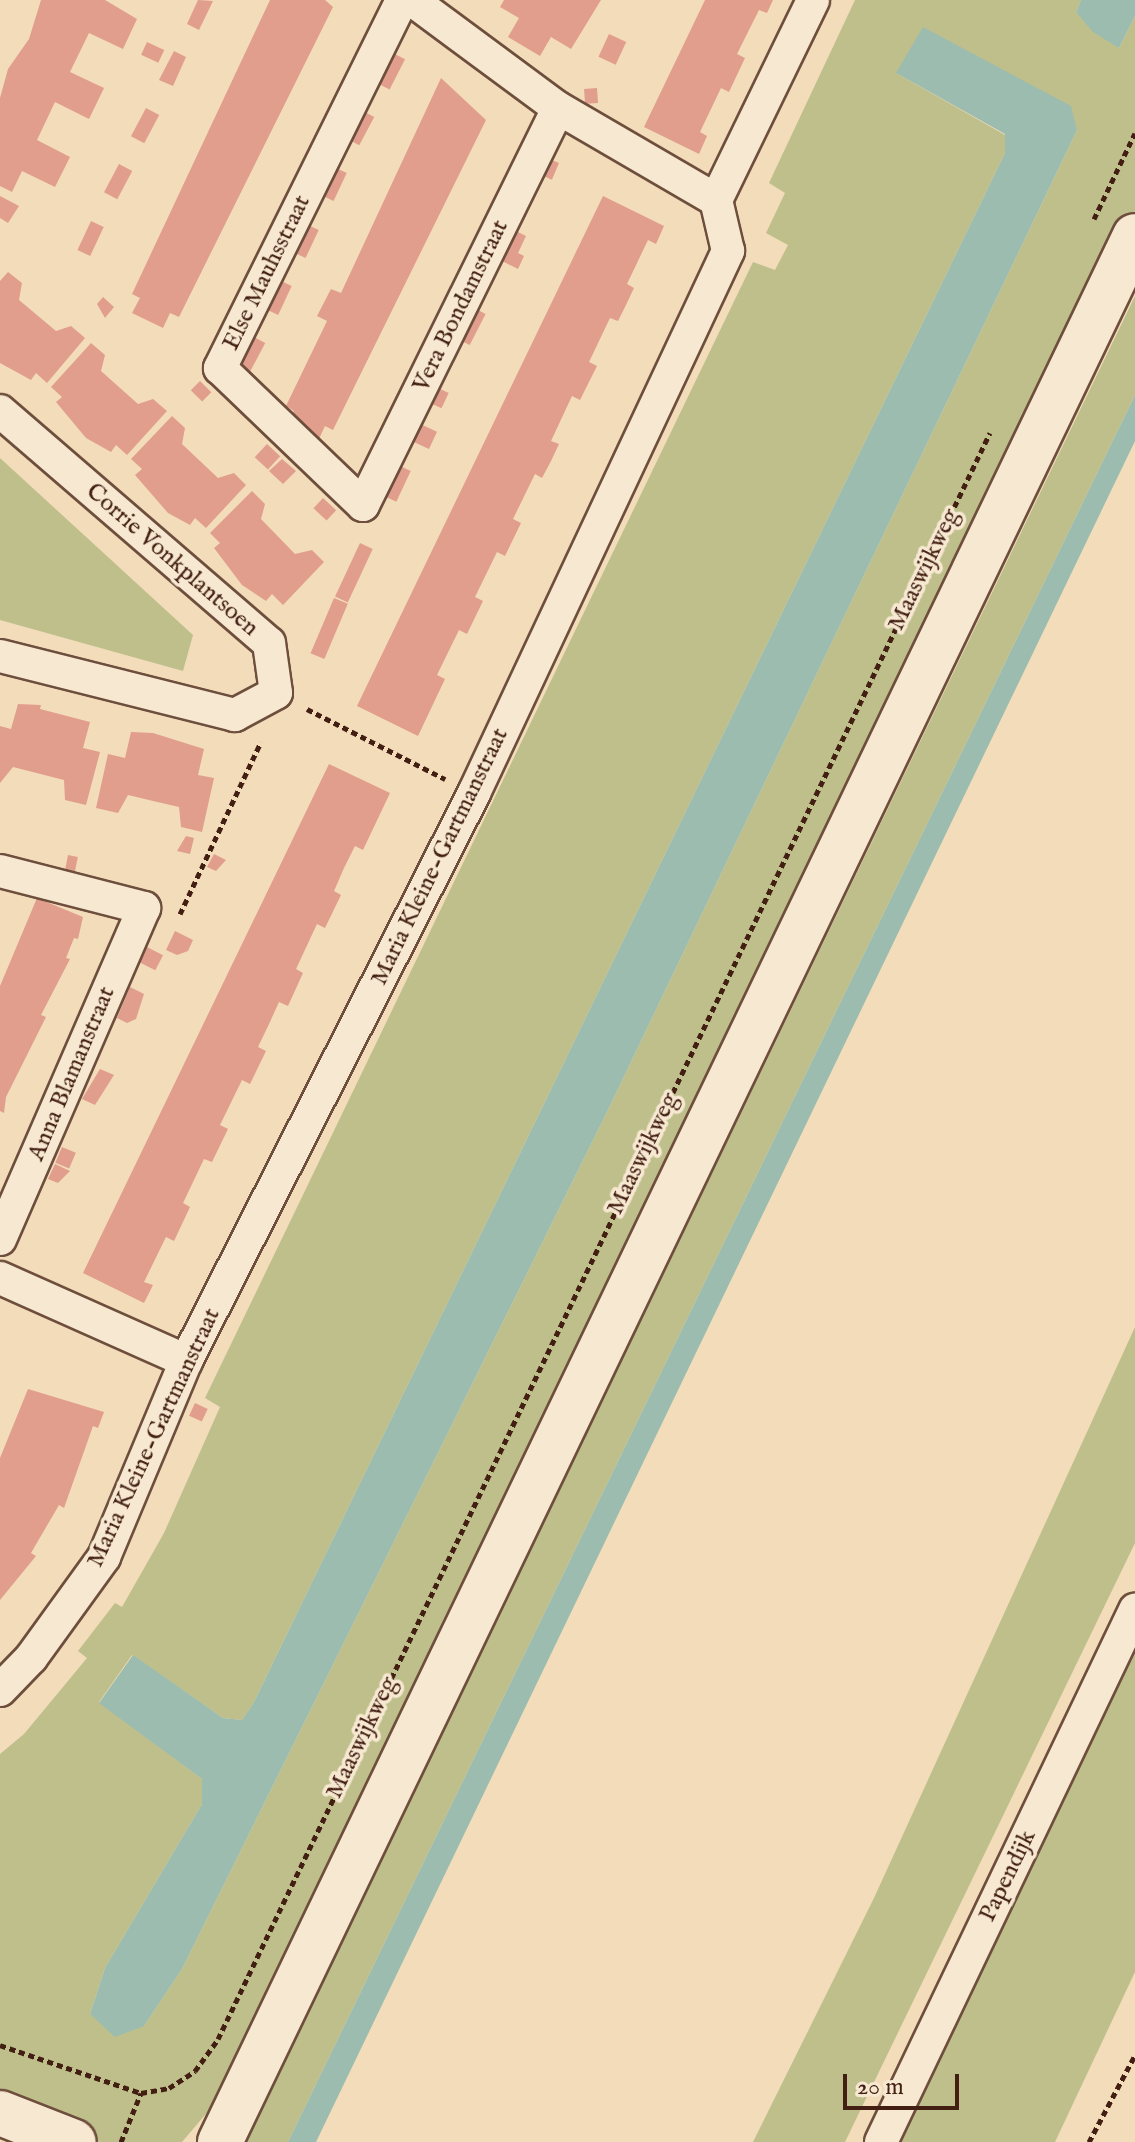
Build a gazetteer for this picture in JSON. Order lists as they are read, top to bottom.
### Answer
{
  "streets": {
    "street": [
      "Else Mauhsstraat",
      "Vera Bondamstraat",
      "Corrie Vonkplantsoen",
      "Maaswijkweg",
      "Maria Kleine-Gartmanstraat",
      "Anna Blamanstraat",
      "Papendijk"
    ]
  },
  "crossings": [
    ["Else Mauhsstraat", "Vera Bondamstraat"]
  ],
  "scale_bar": "20 m"
}
